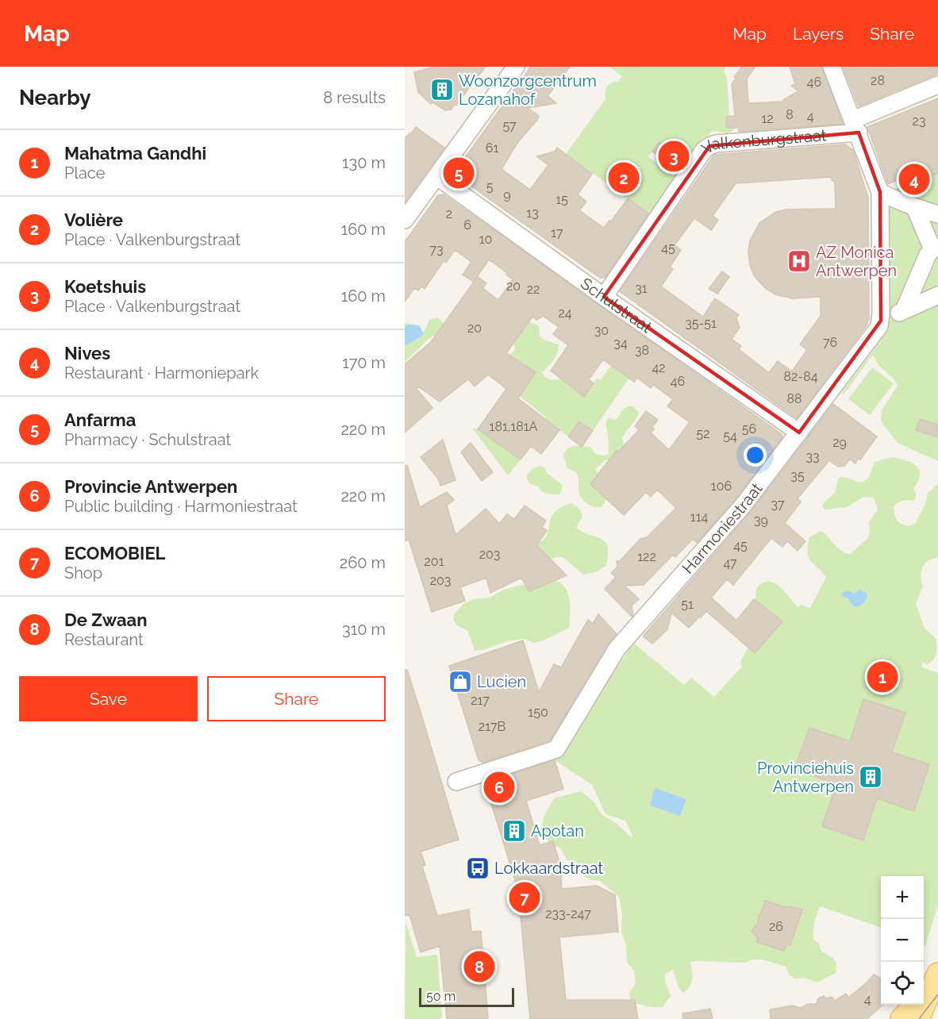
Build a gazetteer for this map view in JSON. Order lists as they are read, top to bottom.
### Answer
{
  "streets": {
    "street": ["Valkenburgstraat", "Schulstraat", "Harmoniestraat"]
  },
  "crossings": [
    ["Valkenburgstraat", "Schulstraat"],
    ["Schulstraat", "Harmoniestraat"]
  ],
  "places": {
    "building": ["Woonzorgcentrum Lozanahof", "Provinciehuis Antwerpen", "Apotan"],
    "hospital": ["AZ Monica Antwerpen"],
    "shop": ["Lucien"],
    "bus stop": ["Lokkaardstraat"]
  },
  "house_numbers": [
    "28",
    "46",
    "8",
    "4",
    "12",
    "23",
    "57",
    "61",
    "5",
    "9",
    "15",
    "13",
    "2",
    "6",
    "17",
    "10",
    "45",
    "73",
    "20",
    "31",
    "22",
    "24",
    "35-51",
    "20",
    "30",
    "76",
    "34",
    "38",
    "42",
    "82-84",
    "46",
    "88",
    "181,181A",
    "56",
    "52",
    "54",
    "29",
    "33",
    "35",
    "106",
    "37",
    "114",
    "39",
    "45",
    "203",
    "122",
    "201",
    "47",
    "203",
    "51",
    "217",
    "150",
    "217B",
    "233-247",
    "26",
    "4"
  ],
  "scale_bar": "50 m",
  "page": {
    "header": "Map",
    "nav": ["Map", "Layers", "Share"],
    "heading": ["Nearby", "8 results"],
    "list": [
      {
        "mark": "1",
        "name": "Mahatma Gandhi",
        "note": "Place",
        "value": "130 m"
      },
      {
        "mark": "2",
        "name": "Volière",
        "note": "Place · Valkenburgstraat",
        "value": "160 m"
      },
      {
        "mark": "3",
        "name": "Koetshuis",
        "note": "Place · Valkenburgstraat",
        "value": "160 m"
      },
      {
        "mark": "4",
        "name": "Nives",
        "note": "Restaurant · Harmoniepark",
        "value": "170 m"
      },
      {
        "mark": "5",
        "name": "Anfarma",
        "note": "Pharmacy · Schulstraat",
        "value": "220 m"
      },
      {
        "mark": "6",
        "name": "Provincie Antwerpen",
        "note": "Public building · Harmoniestraat",
        "value": "220 m"
      },
      {
        "mark": "7",
        "name": "ECOMOBIEL",
        "note": "Shop",
        "value": "260 m"
      },
      {
        "mark": "8",
        "name": "De Zwaan",
        "note": "Restaurant",
        "value": "310 m"
      }
    ],
    "pins": [
      "3",
      "5",
      "2",
      "4",
      "1",
      "6",
      "7",
      "8"
    ],
    "buttons": ["Save", "Share"],
    "map_buttons": ["+", "−"],
    "scale": "50 m"
  }
}
